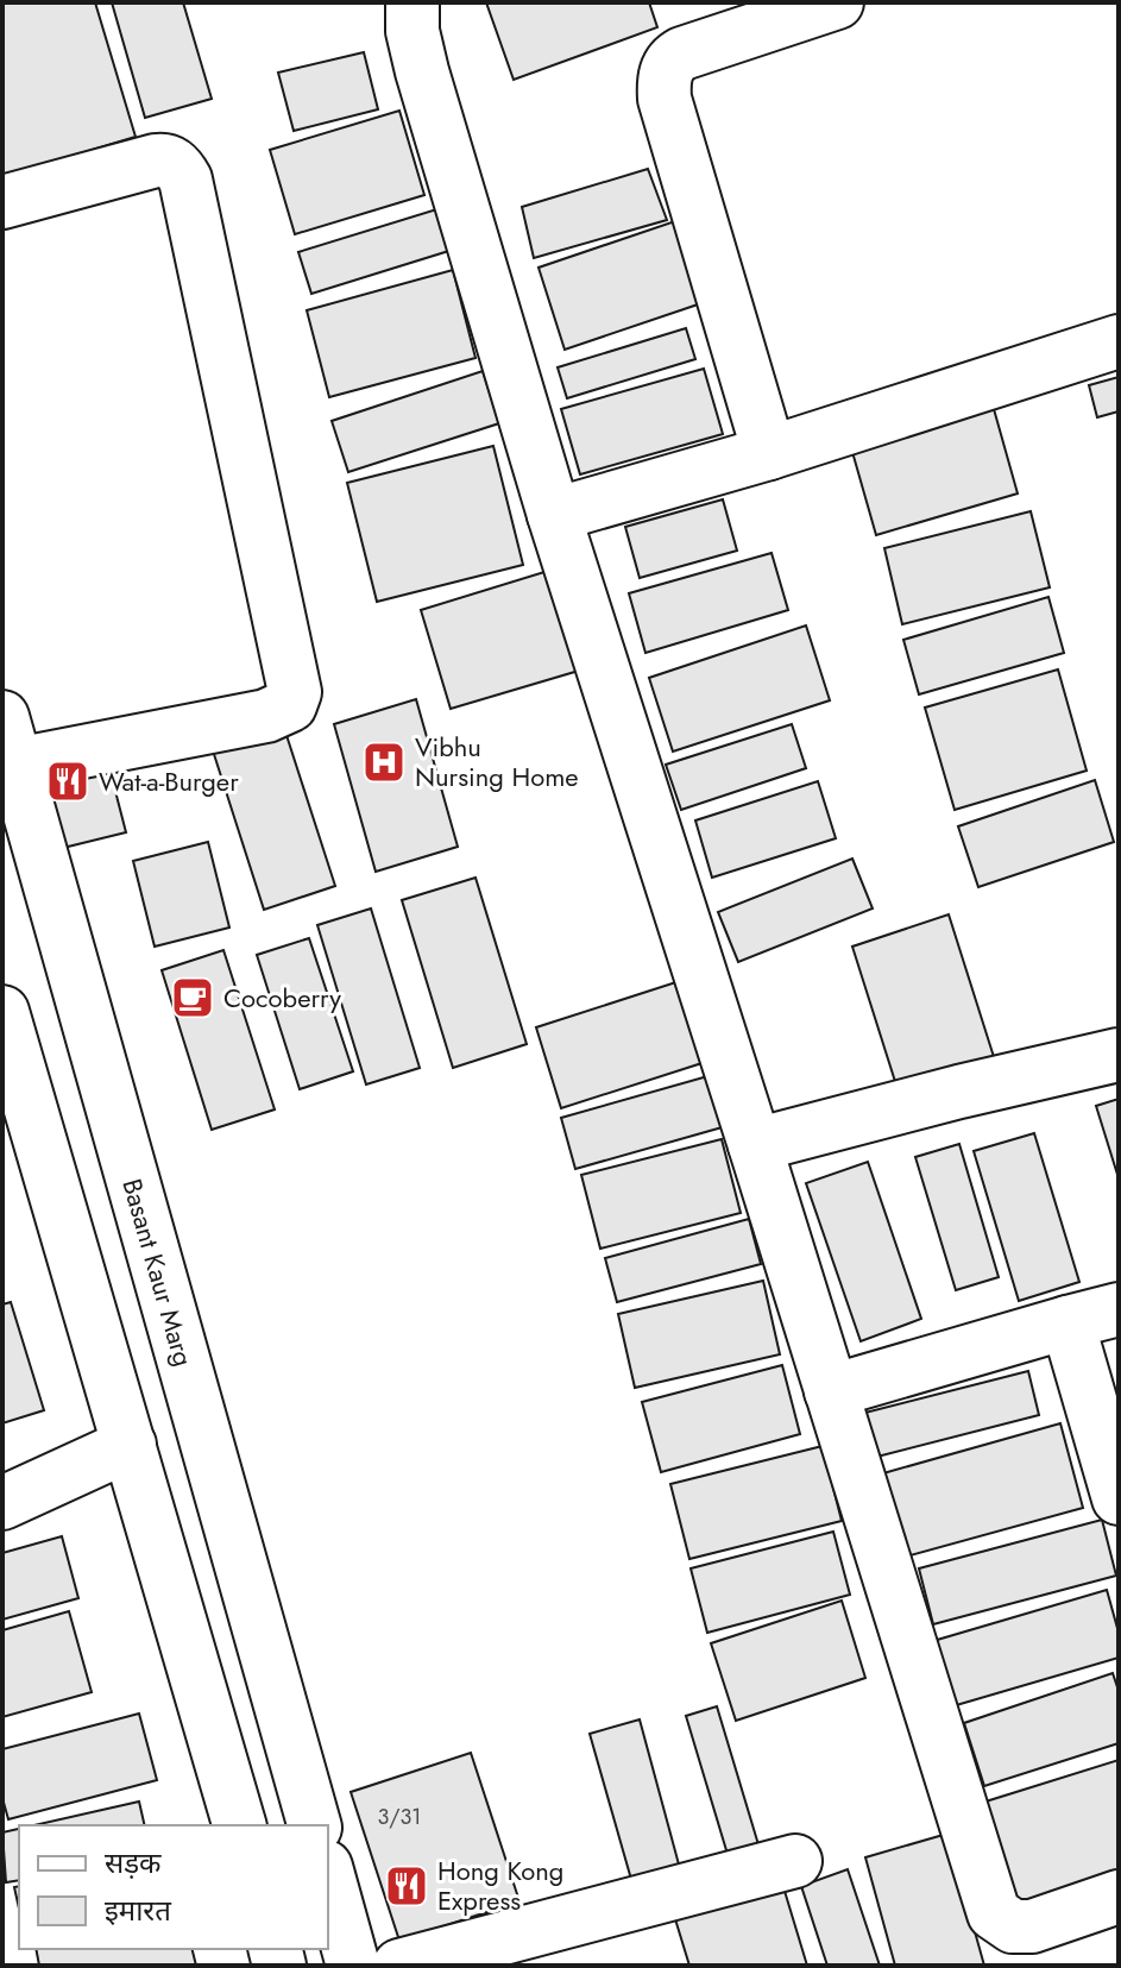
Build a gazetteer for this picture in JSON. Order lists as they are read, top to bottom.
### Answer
{
  "streets": {
    "street": ["Basant Kaur Marg"]
  },
  "places": {
    "hospital": ["Vibhu Nursing Home"],
    "restaurant": ["Wat-a-Burger", "Hong Kong Express"],
    "cafe": ["Cocoberry"]
  },
  "house_numbers": ["3/31"],
  "legend": ["सड़क", "इमारत"]
}
